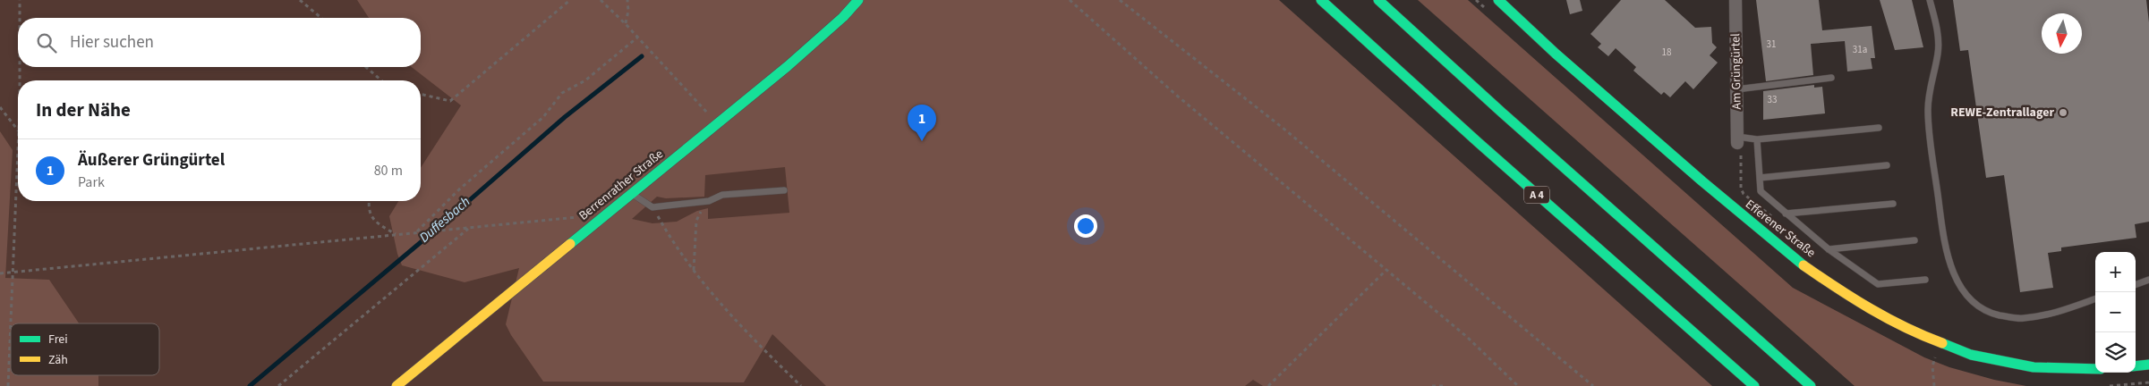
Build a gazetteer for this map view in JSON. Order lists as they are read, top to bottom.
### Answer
{
  "streets": {
    "main road": ["Berrenrather Straße", "A 4", "Efferener Straße"],
    "street": ["Am Grüngürtel"]
  },
  "water": ["Duffesbach"],
  "places": ["REWE-Zentrallager"],
  "house_numbers": [
    "31",
    "31a",
    "18",
    "33"
  ],
  "legend": ["Frei", "Zäh"],
  "north": "bottom",
  "page": {
    "search": "Hier suchen",
    "heading": "In der Nähe",
    "pins": "1",
    "list": [
      {
        "mark": "1",
        "name": "Äußerer Grüngürtel",
        "note": "Park",
        "value": "80 m"
      }
    ],
    "map_buttons": ["+", "−"]
  }
}
